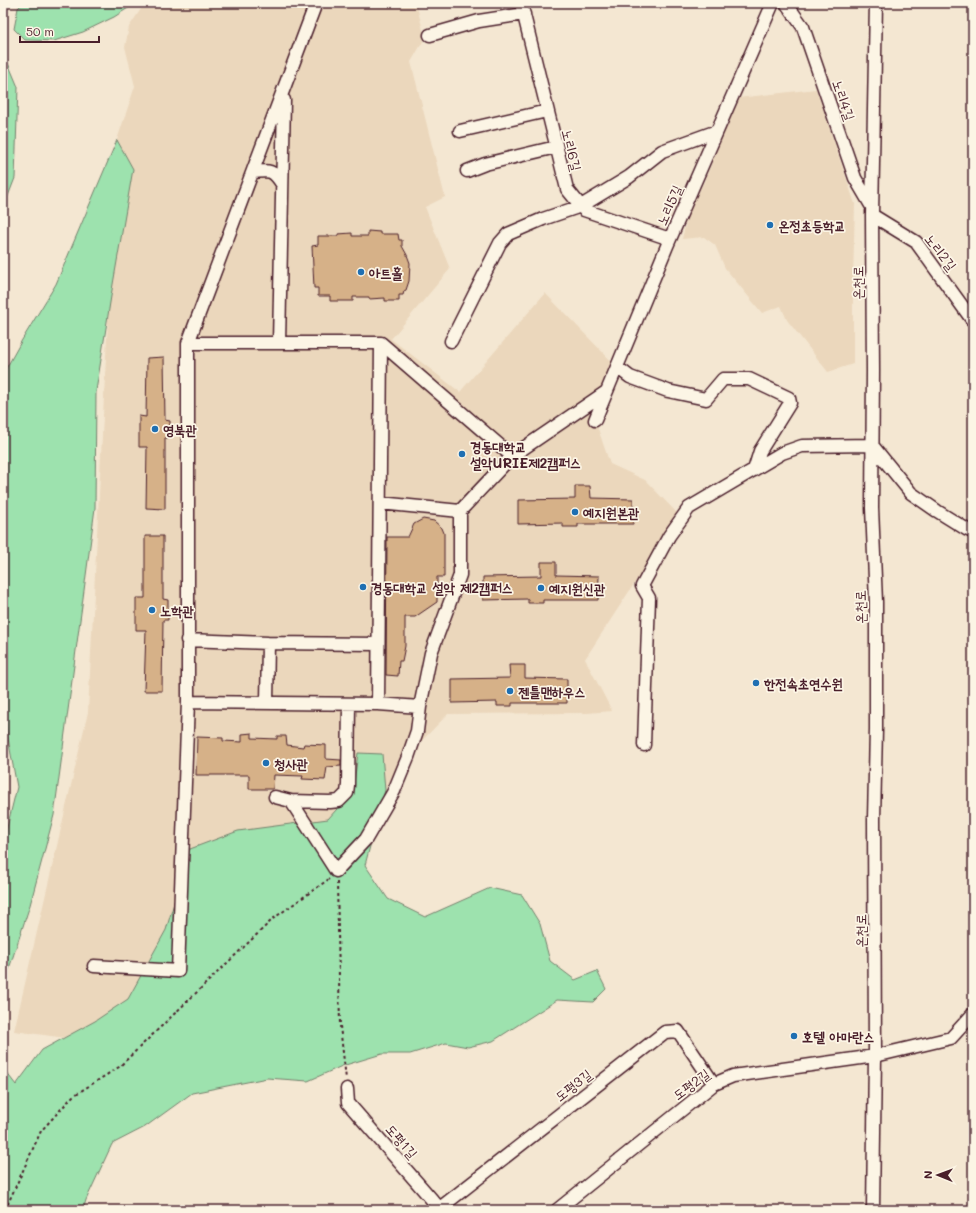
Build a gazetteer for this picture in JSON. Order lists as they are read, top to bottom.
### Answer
{
  "streets": {
    "street": [
      "노리4길",
      "노리6길",
      "노리5길",
      "노리2길",
      "온천로",
      "도평2길",
      "도평3길",
      "도평1길"
    ]
  },
  "crossings": [
    ["노리4길", "노리2길"],
    ["노리4길", "온천로"],
    ["노리6길", "노리5길"],
    ["노리2길", "온천로"],
    ["온천로", "도평2길"],
    ["도평2길", "도평3길"],
    ["도평3길", "도평1길"]
  ],
  "places": [
    "온정초등학교",
    "아트홀",
    "영북관",
    "경동대학교 설악URIE제2캠퍼스",
    "예지원본관",
    "경동대학교 설악 제2캠퍼스",
    "예지원신관",
    "노학관",
    "한전속초연수원",
    "젠틀맨하우스",
    "청사관",
    "호텔 아마란스"
  ],
  "scale_bar": "50 m",
  "north": "left"
}
